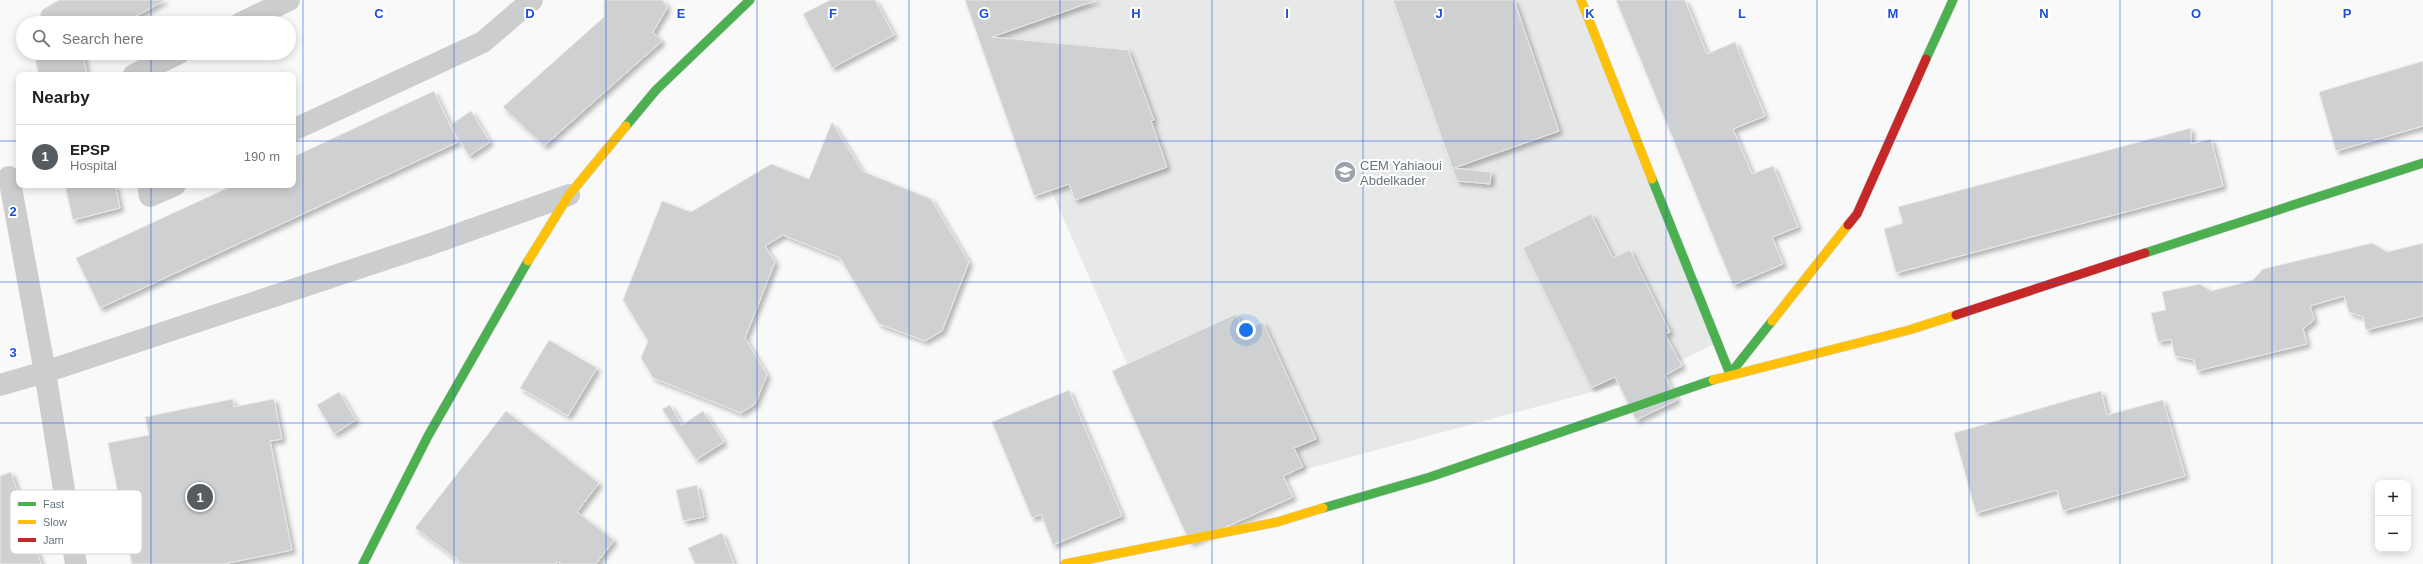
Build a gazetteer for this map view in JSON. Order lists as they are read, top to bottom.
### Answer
{
  "places": {
    "school or university": ["CEM Yahiaoui Abdelkader"]
  },
  "legend": ["Fast", "Slow", "Jam"],
  "page": {
    "search": "Search here",
    "heading": "Nearby",
    "list": [
      {
        "mark": "1",
        "name": "EPSP",
        "note": "Hospital",
        "value": "190 m"
      }
    ],
    "map_buttons": ["+", "−"],
    "pins": "1"
  },
  "grid": {
    "columns": [
      "C",
      "D",
      "E",
      "F",
      "G",
      "H",
      "I",
      "J",
      "K",
      "L",
      "M",
      "N",
      "O",
      "P"
    ],
    "rows": ["2", "3"]
  }
}
